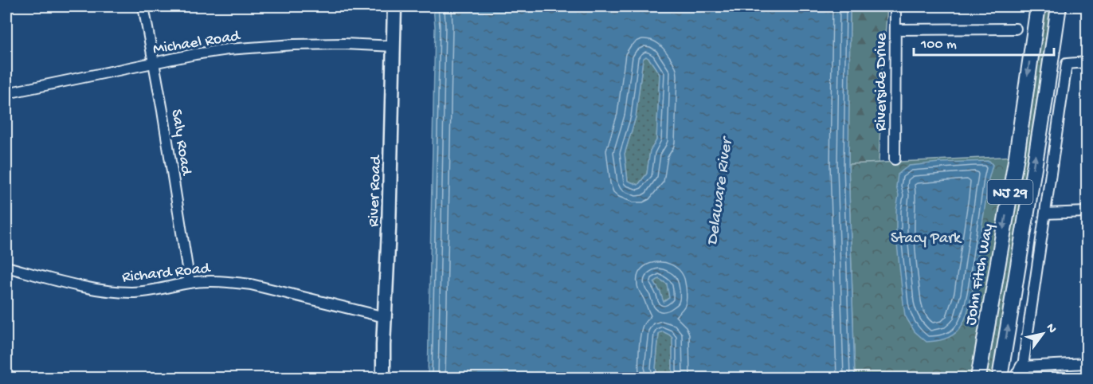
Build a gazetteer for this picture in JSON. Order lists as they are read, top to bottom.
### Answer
{
  "streets": {
    "highway": ["NJ 29", "John Fitch Way"],
    "main road": ["River Road"],
    "street": [
      "Michael Road",
      "Riverside Drive",
      "Saly Road",
      "Richard Road"
    ]
  },
  "crossings": [
    ["Michael Road", "Saly Road"],
    ["Michael Road", "River Road"],
    ["Saly Road", "Richard Road"],
    ["River Road", "Richard Road"]
  ],
  "water": ["Delaware River"],
  "parks": ["Stacy Park"],
  "scale_bar": "100 m",
  "north": "top right"
}
